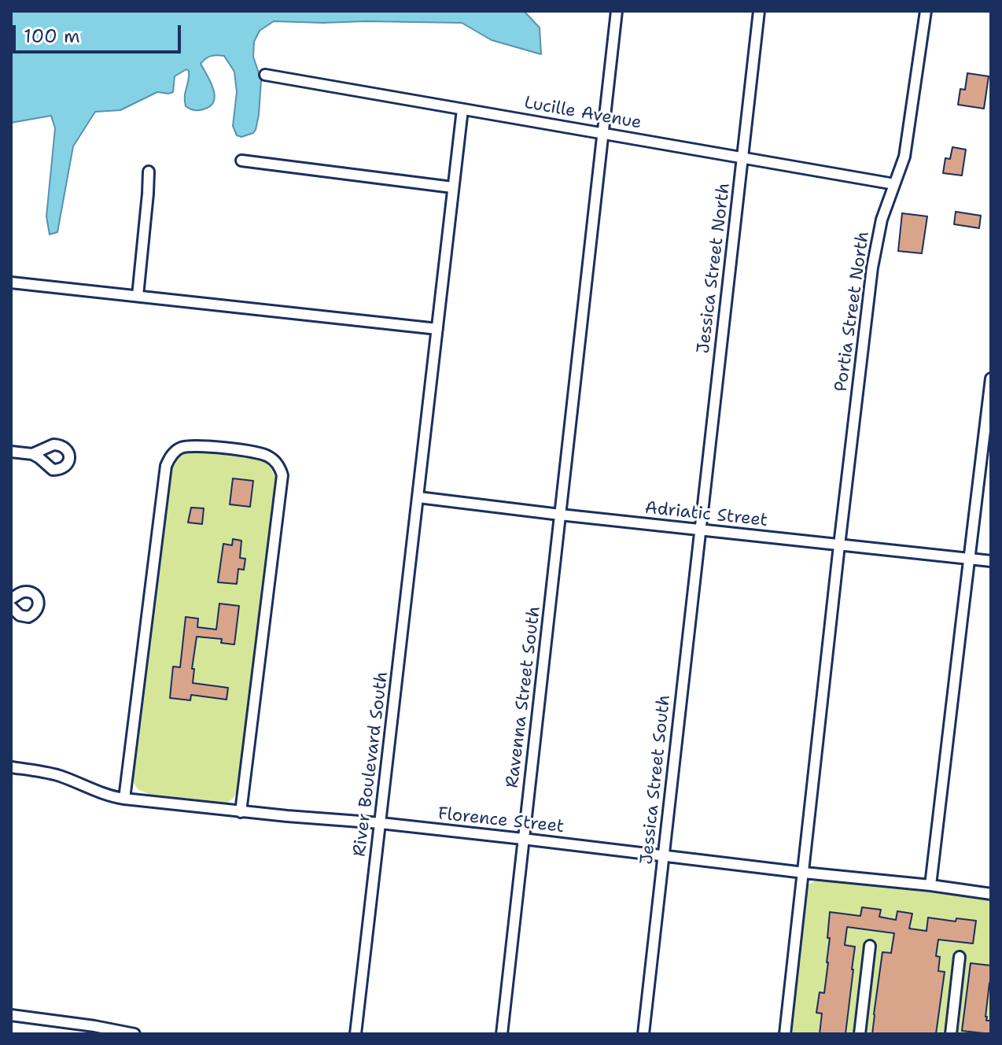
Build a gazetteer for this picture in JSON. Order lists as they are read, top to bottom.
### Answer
{
  "streets": {
    "street": [
      "Lucille Avenue",
      "Jessica Street North",
      "Portia Street North",
      "Adriatic Street",
      "Ravenna Street South",
      "River Boulevard South",
      "Jessica Street South",
      "Florence Street"
    ]
  },
  "crossings": [
    ["Lucille Avenue", "Jessica Street North"],
    ["Lucille Avenue", "Portia Street North"],
    ["Lucille Avenue", "Ravenna Street South"],
    ["Lucille Avenue", "River Boulevard South"],
    ["Jessica Street North", "Adriatic Street"],
    ["Jessica Street North", "Jessica Street South"],
    ["Portia Street North", "Adriatic Street"],
    ["Portia Street North", "Florence Street"],
    ["Adriatic Street", "Ravenna Street South"],
    ["Adriatic Street", "River Boulevard South"],
    ["Adriatic Street", "Jessica Street South"],
    ["Ravenna Street South", "Florence Street"],
    ["River Boulevard South", "Florence Street"],
    ["Jessica Street South", "Florence Street"]
  ],
  "scale_bar": "100 m"
}
